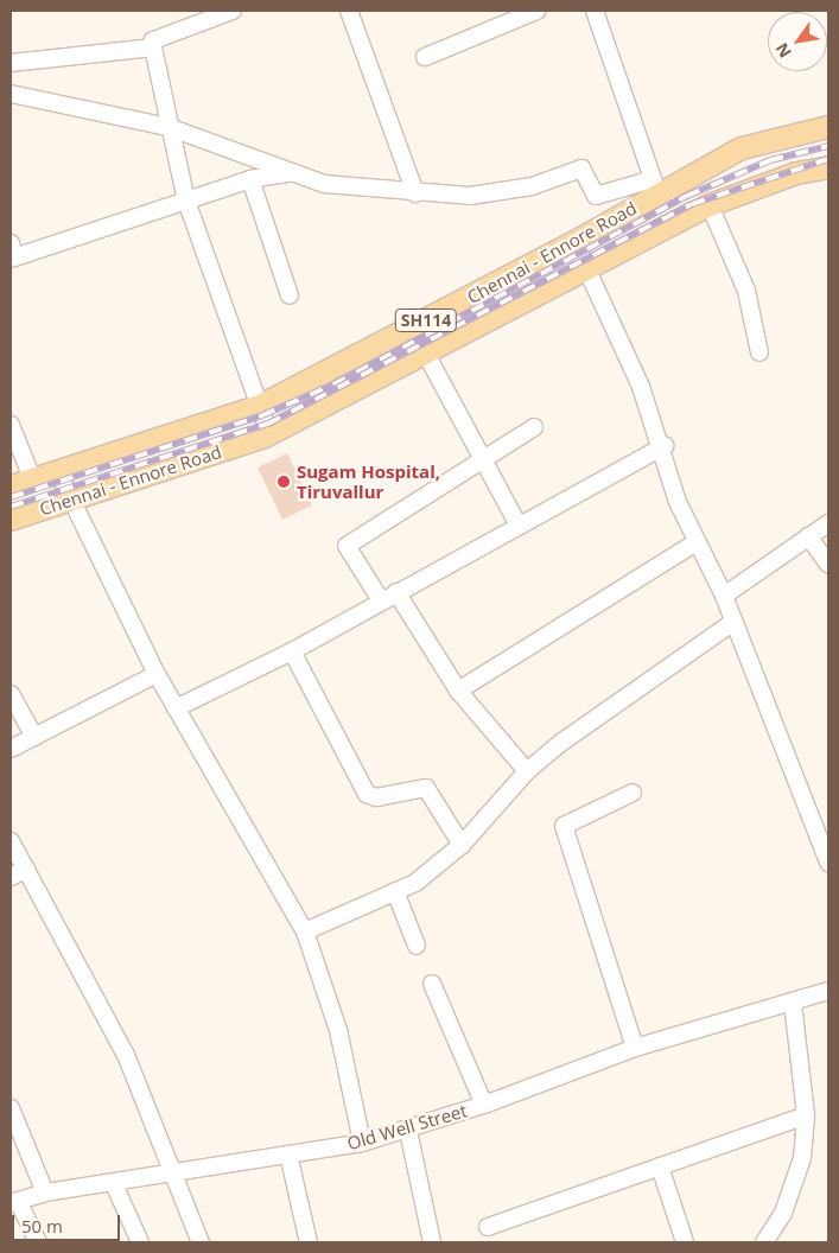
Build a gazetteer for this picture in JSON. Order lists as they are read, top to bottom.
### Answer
{
  "streets": {
    "main road": ["Chennai - Ennore Road", "SH114"],
    "street": ["Old Well Street"]
  },
  "places": ["Sugam Hospital, Tiruvallur"],
  "scale_bar": "50 m",
  "north": "bottom left"
}
